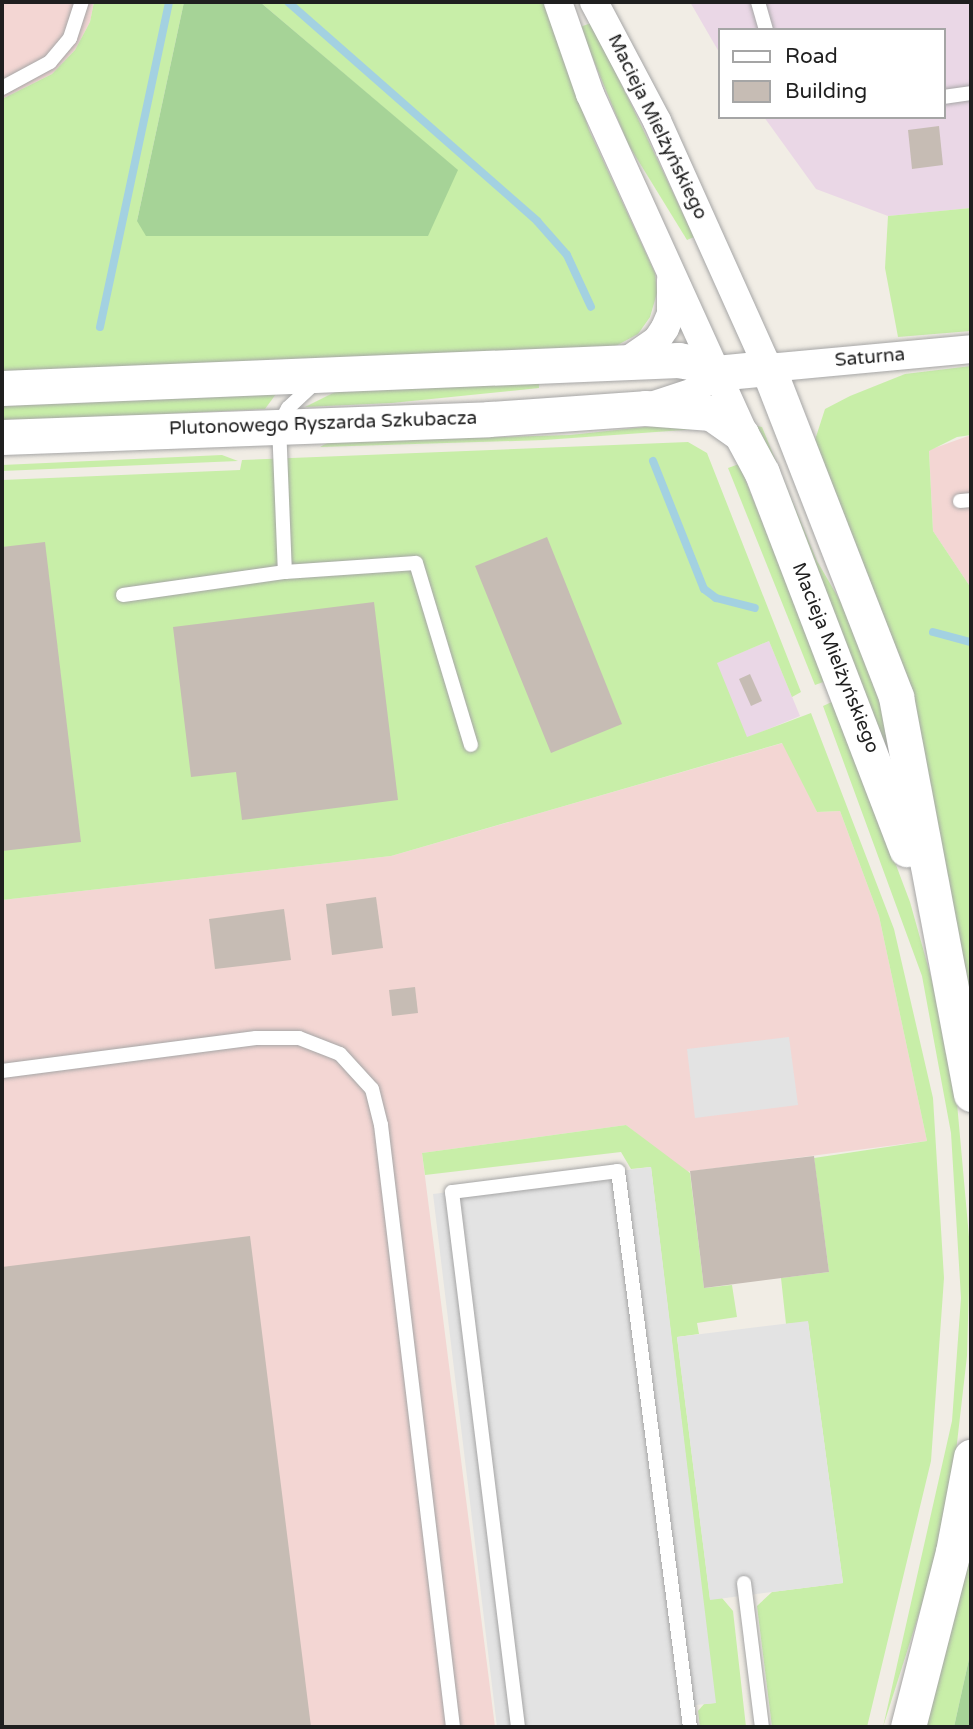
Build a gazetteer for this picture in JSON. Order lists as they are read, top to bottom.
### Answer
{
  "streets": {
    "street": ["Macieja Mielżyńskiego", "Saturna", "Plutonowego Ryszarda Szkubacza"]
  },
  "crossings": [
    ["Macieja Mielżyńskiego", "Saturna"],
    ["Macieja Mielżyńskiego", "Plutonowego Ryszarda Szkubacza"]
  ],
  "legend": ["Road", "Building"]
}
